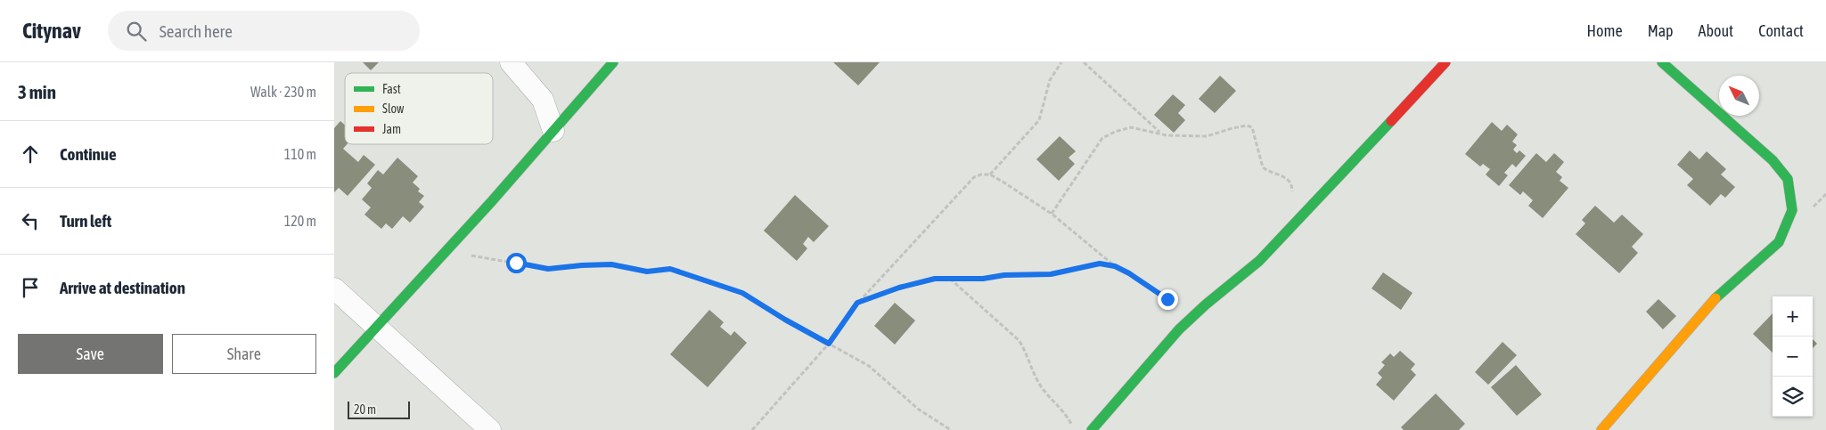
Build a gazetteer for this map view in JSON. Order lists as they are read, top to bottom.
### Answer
{
  "legend": ["Fast", "Slow", "Jam"],
  "scale_bar": "20 m",
  "north": "top left",
  "page": {
    "header": "Citynav",
    "search": "Search here",
    "nav": [
      "Home",
      "Map",
      "About",
      "Contact"
    ],
    "heading": ["3 min", "Walk · 230 m"],
    "list": [
      ["Continue", "110 m"],
      ["Turn left", "120 m"],
      "Arrive at destination"
    ],
    "map_buttons": ["+", "−"],
    "buttons": ["Save", "Share"],
    "scale": "20 m"
  }
}
